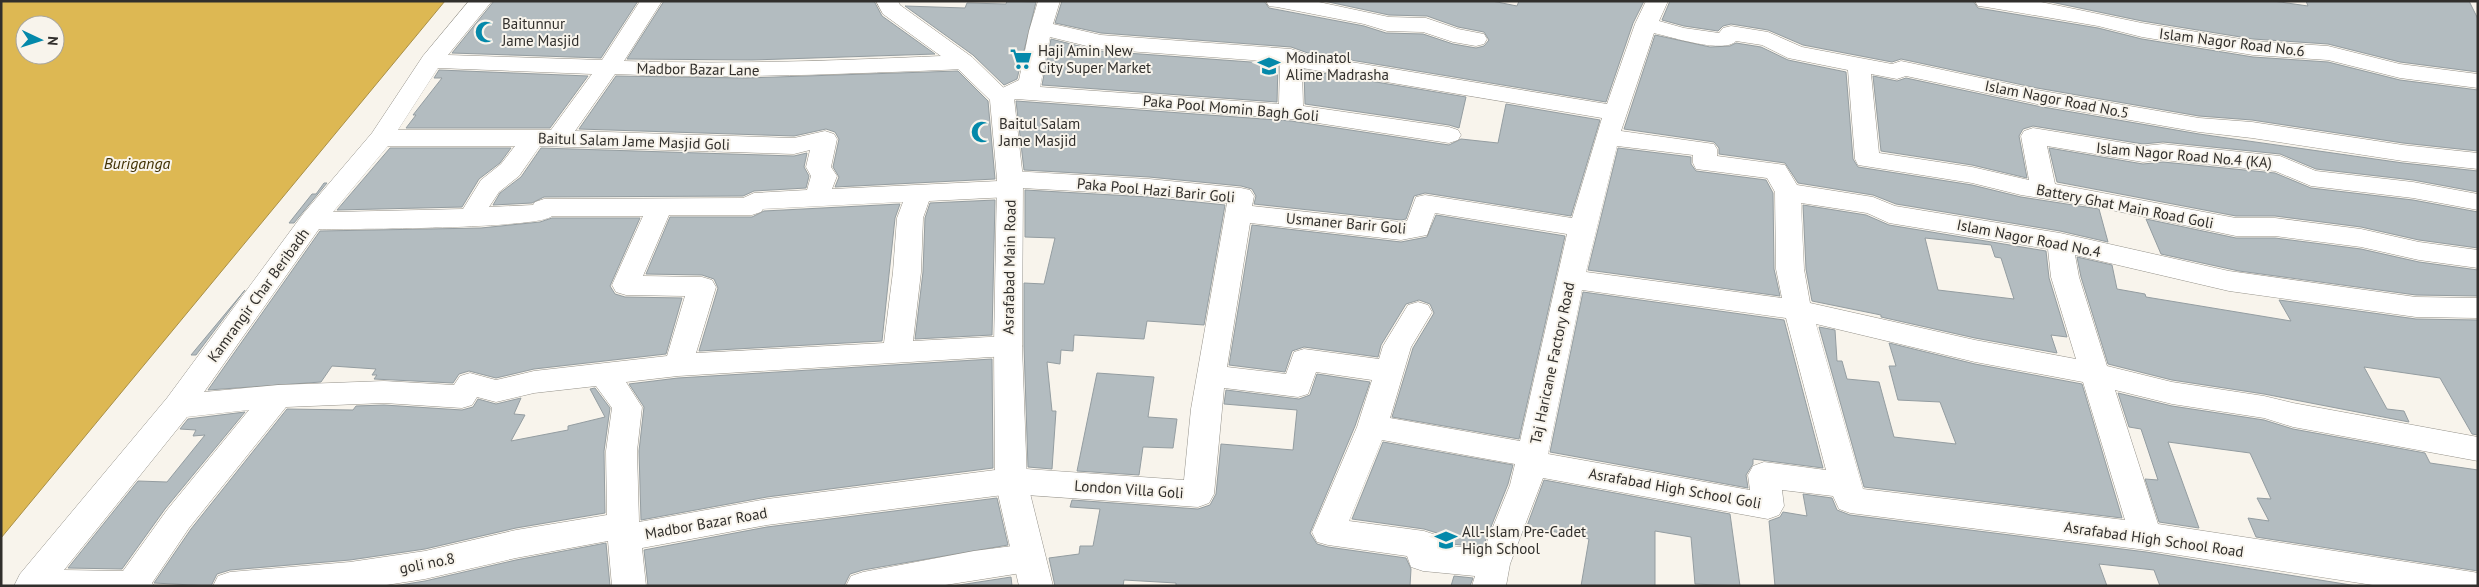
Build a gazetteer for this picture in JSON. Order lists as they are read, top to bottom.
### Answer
{
  "streets": {
    "street": [
      "Islam Nagor Road No.6",
      "Madbor Bazar Lane",
      "Islam Nagor Road No.5",
      "Paka Pool Momin Bagh Goli",
      "Baitul Salam Jame Masjid Goli",
      "Islam Nagor Road No.4 (KA)",
      "Paka Pool Hazi Barir Goli",
      "Battery Ghat Main Road Goli",
      "Usmaner Barir Goli",
      "Islam Nagor Road No.4",
      "Asrafabad Main Road",
      "Kamrangir Char Beribadh",
      "Taj Haricane Factory Road",
      "Asrafabad High School Goli",
      "London Villa Goli",
      "Madbor Bazar Road",
      "Asrafabad High School Road",
      "goli no.8"
    ]
  },
  "crossings": [
    ["Madbor Bazar Lane", "Kamrangir Char Beribadh"],
    ["Islam Nagor Road No.5", "Taj Haricane Factory Road"],
    ["Paka Pool Momin Bagh Goli", "Asrafabad Main Road"],
    ["Baitul Salam Jame Masjid Goli", "Kamrangir Char Beribadh"],
    ["Islam Nagor Road No.4 (KA)", "Battery Ghat Main Road Goli"],
    ["Paka Pool Hazi Barir Goli", "Usmaner Barir Goli"],
    ["Paka Pool Hazi Barir Goli", "Asrafabad Main Road"],
    ["Paka Pool Hazi Barir Goli", "London Villa Goli"],
    ["Usmaner Barir Goli", "Taj Haricane Factory Road"],
    ["Asrafabad Main Road", "London Villa Goli"],
    ["Asrafabad Main Road", "Madbor Bazar Road"],
    ["Taj Haricane Factory Road", "Asrafabad High School Goli"],
    ["Asrafabad High School Goli", "Asrafabad High School Road"],
    ["London Villa Goli", "Madbor Bazar Road"],
    ["Madbor Bazar Road", "goli no.8"]
  ],
  "water": ["Buriganga"],
  "places": {
    "mosque": ["Baitunnur Jame Masjid", "Baitul Salam Jame Masjid"],
    "supermarket": ["Haji Amin New City Super Market"],
    "school or university": ["Modinatol Alime Madrasha", "All-Islam Pre-Cadet High School"]
  },
  "north": "right"
}
